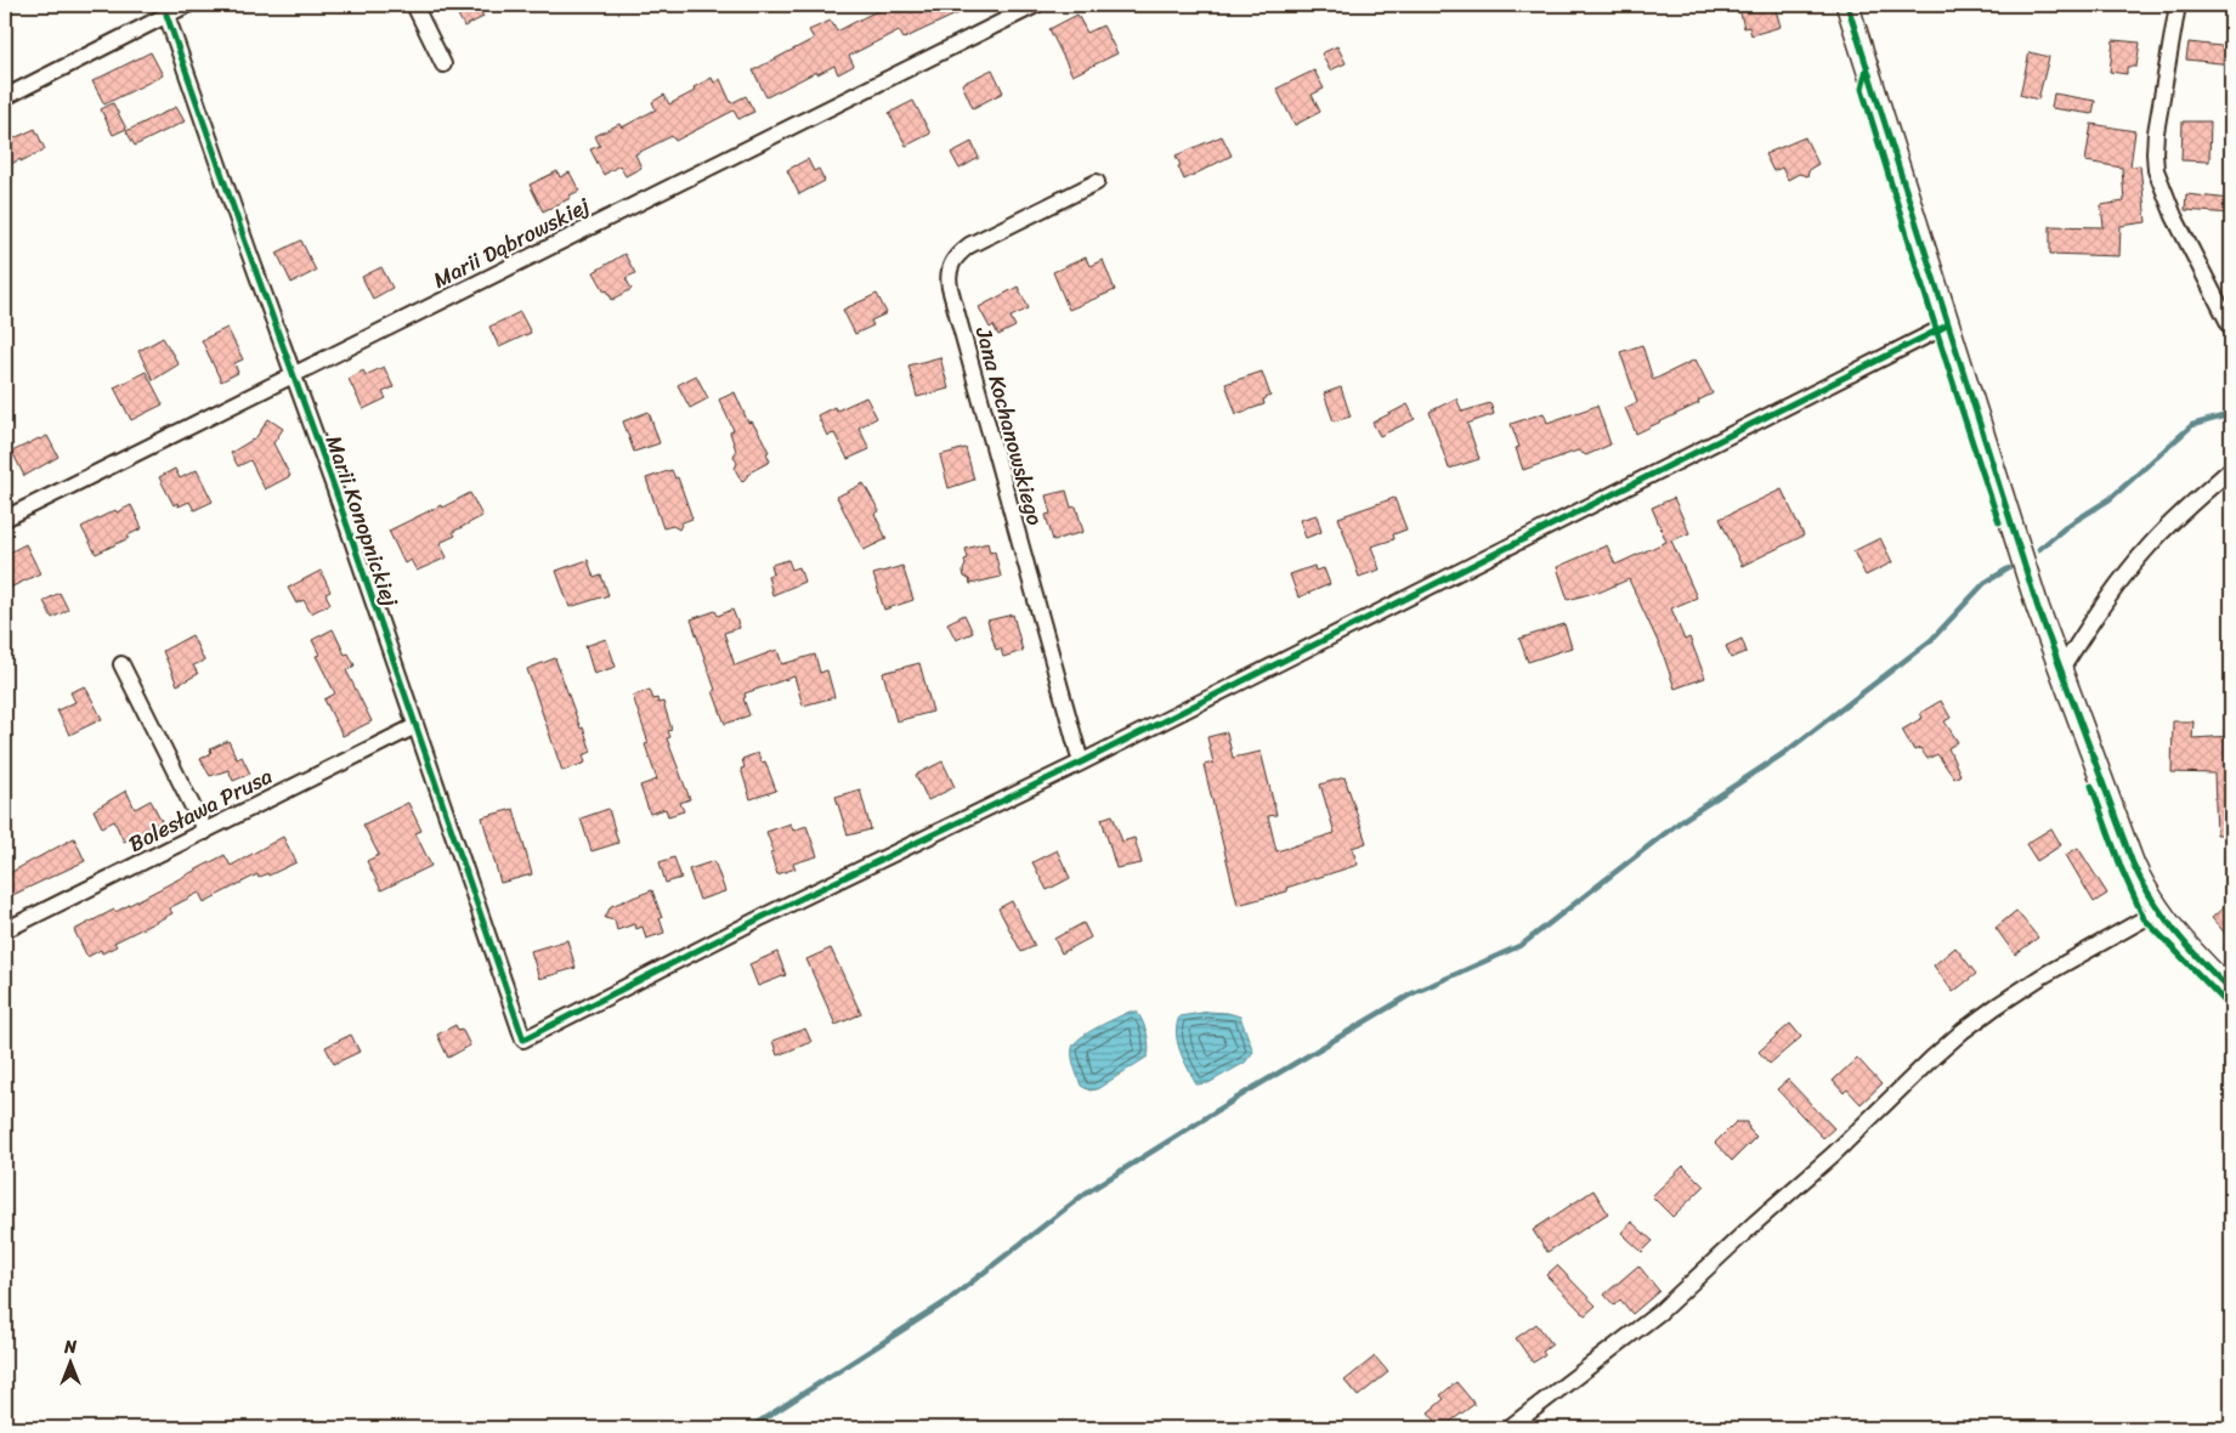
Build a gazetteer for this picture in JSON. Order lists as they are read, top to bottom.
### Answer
{
  "streets": {
    "street": [
      "Marii Dąbrowskiej",
      "Jana Kochanowskiego",
      "Marii Konopnickiej",
      "Bolesława Prusa"
    ]
  },
  "crossings": [
    ["Marii Dąbrowskiej", "Marii Konopnickiej"],
    ["Jana Kochanowskiego", "Marii Konopnickiej"],
    ["Marii Konopnickiej", "Bolesława Prusa"]
  ],
  "north": "top"
}
